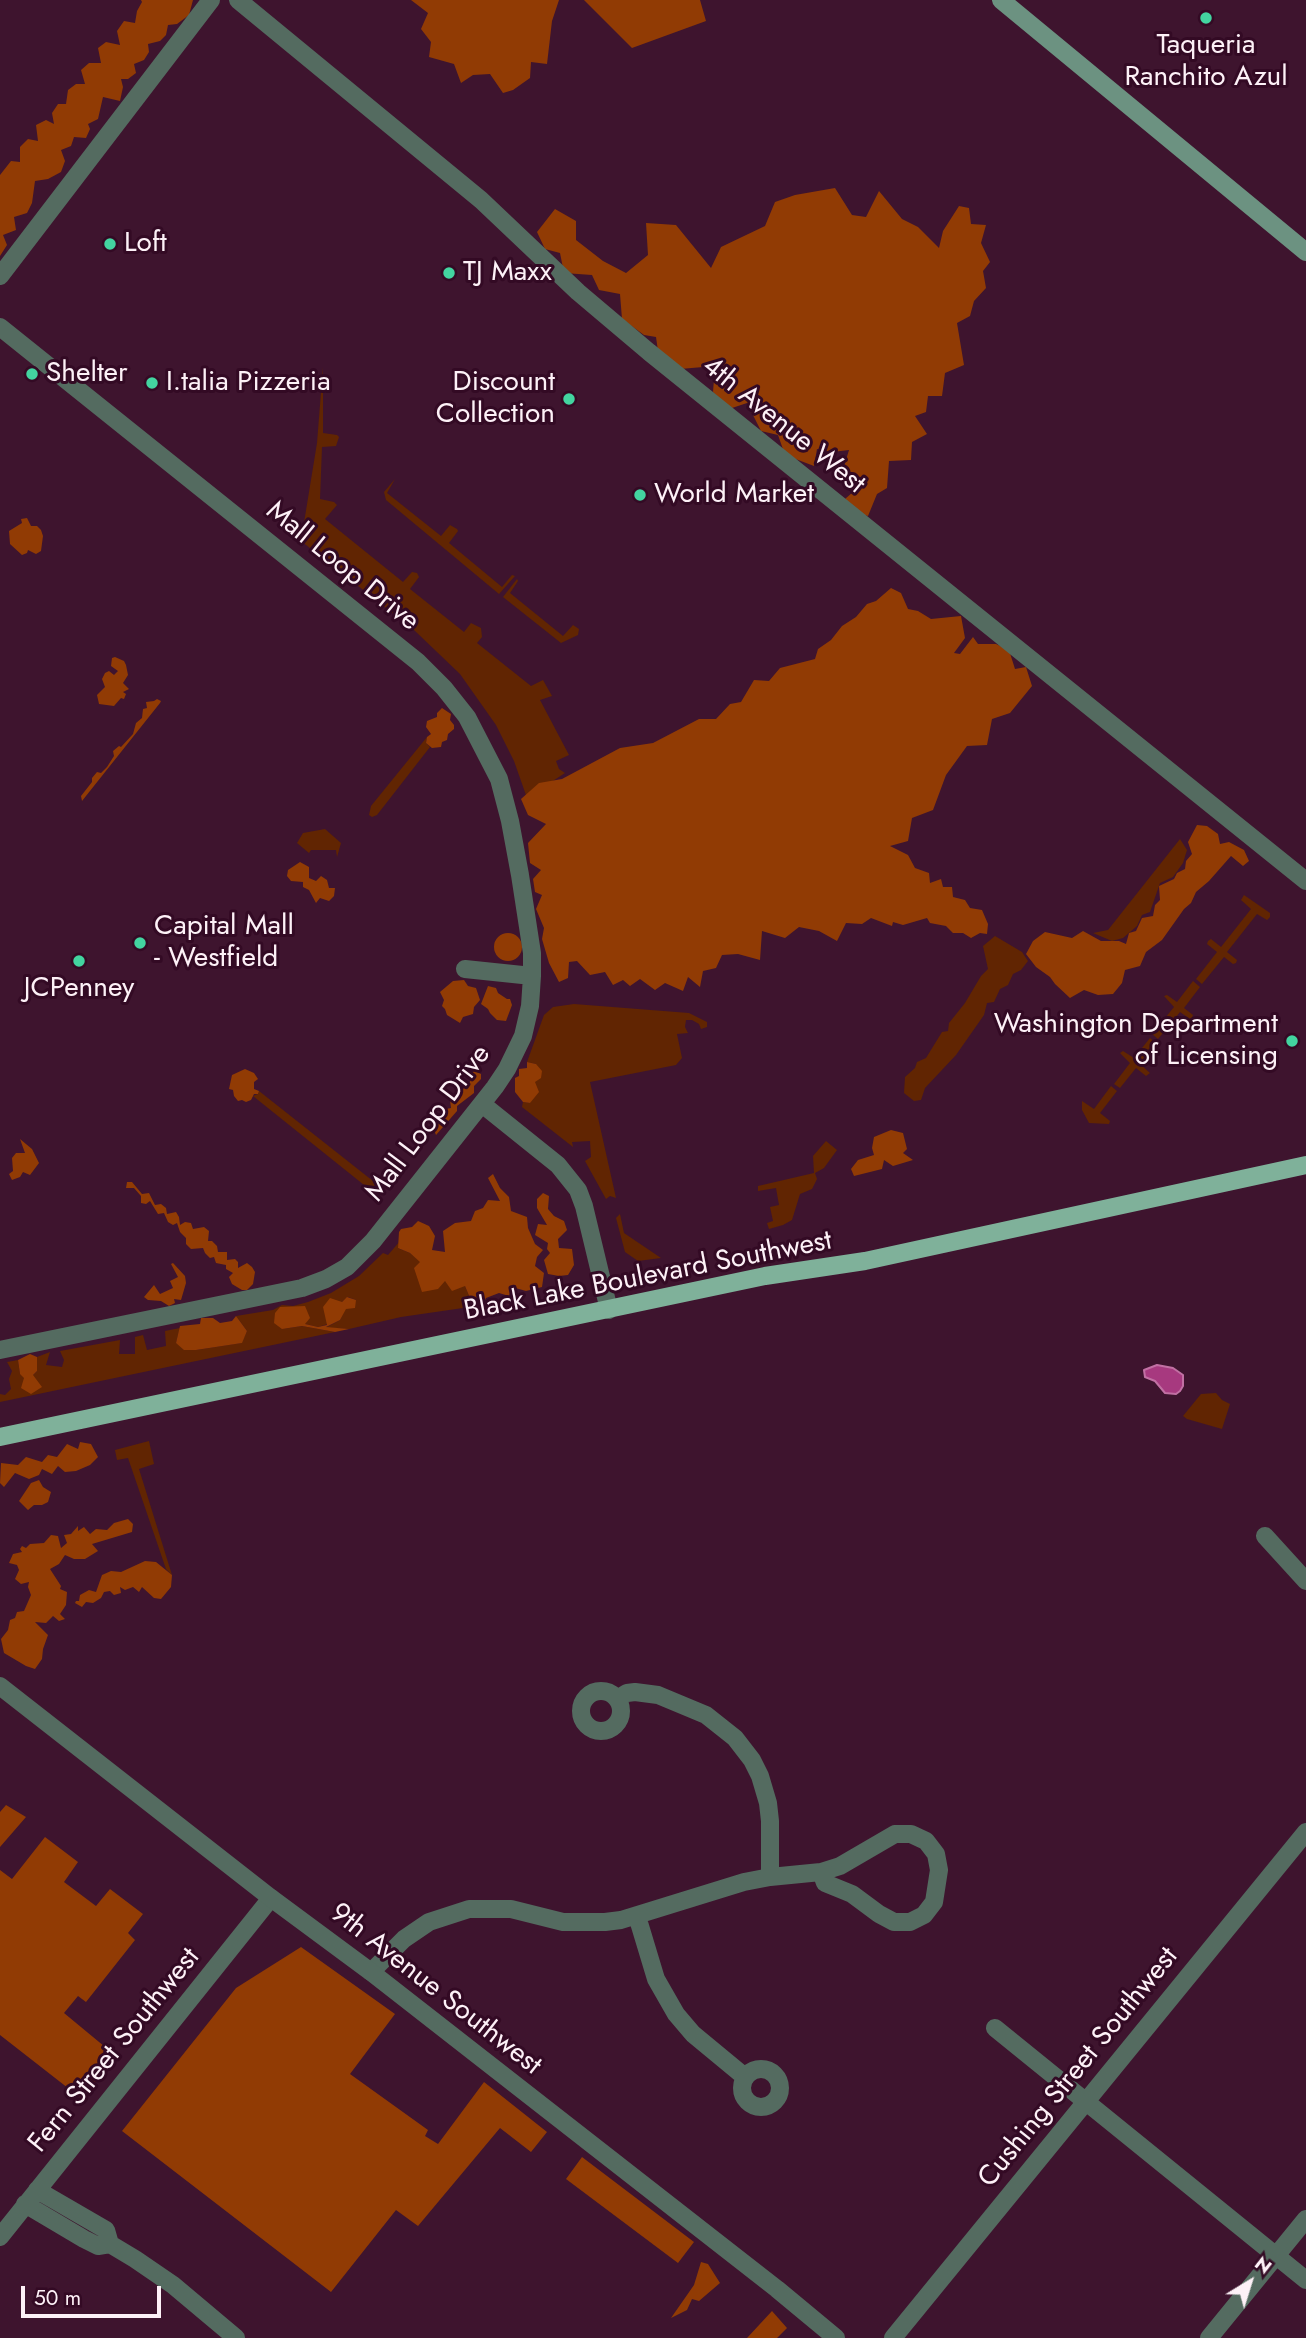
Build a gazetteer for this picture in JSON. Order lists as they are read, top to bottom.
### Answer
{
  "streets": {
    "main road": ["Black Lake Boulevard Southwest"],
    "street": [
      "4th Avenue West",
      "Mall Loop Drive",
      "9th Avenue Southwest",
      "Fern Street Southwest",
      "Cushing Street Southwest"
    ]
  },
  "crossings": [
    ["9th Avenue Southwest", "Fern Street Southwest"]
  ],
  "places": [
    "Taqueria Ranchito Azul",
    "Loft",
    "TJ Maxx",
    "Shelter",
    "I.talia Pizzeria",
    "Discount Collection",
    "World Market",
    "Capital Mall - Westfield",
    "JCPenney",
    "Washington Department of Licensing"
  ],
  "scale_bar": "50 m",
  "north": "top right"
}
